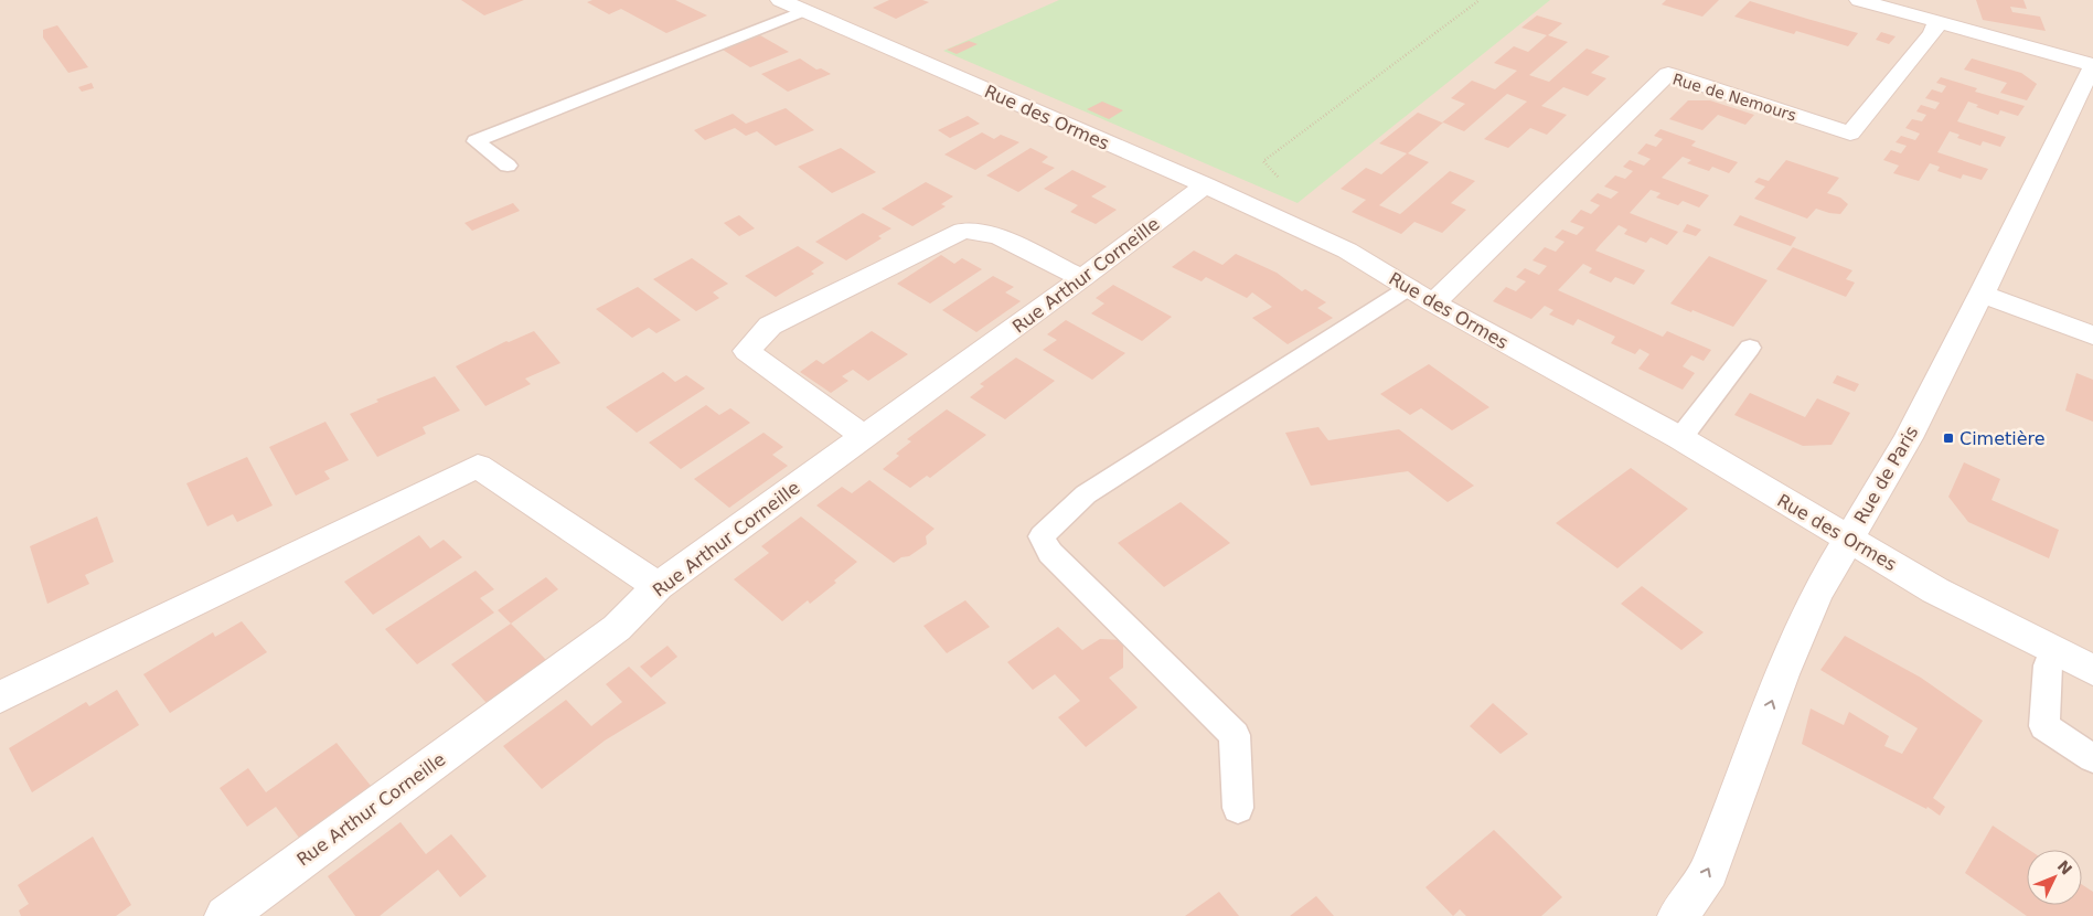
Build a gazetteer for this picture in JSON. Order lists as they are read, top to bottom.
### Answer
{
  "streets": {
    "street": [
      "Rue de Nemours",
      "Rue des Ormes",
      "Rue Arthur Corneille",
      "Rue de Paris"
    ]
  },
  "crossings": [
    ["Rue de Nemours", "Rue des Ormes"],
    ["Rue des Ormes", "Rue Arthur Corneille"],
    ["Rue des Ormes", "Rue de Paris"]
  ],
  "one_way": ["Rue de Paris"],
  "places": {
    "transit": ["Cimetière"]
  },
  "north": "top right"
}
